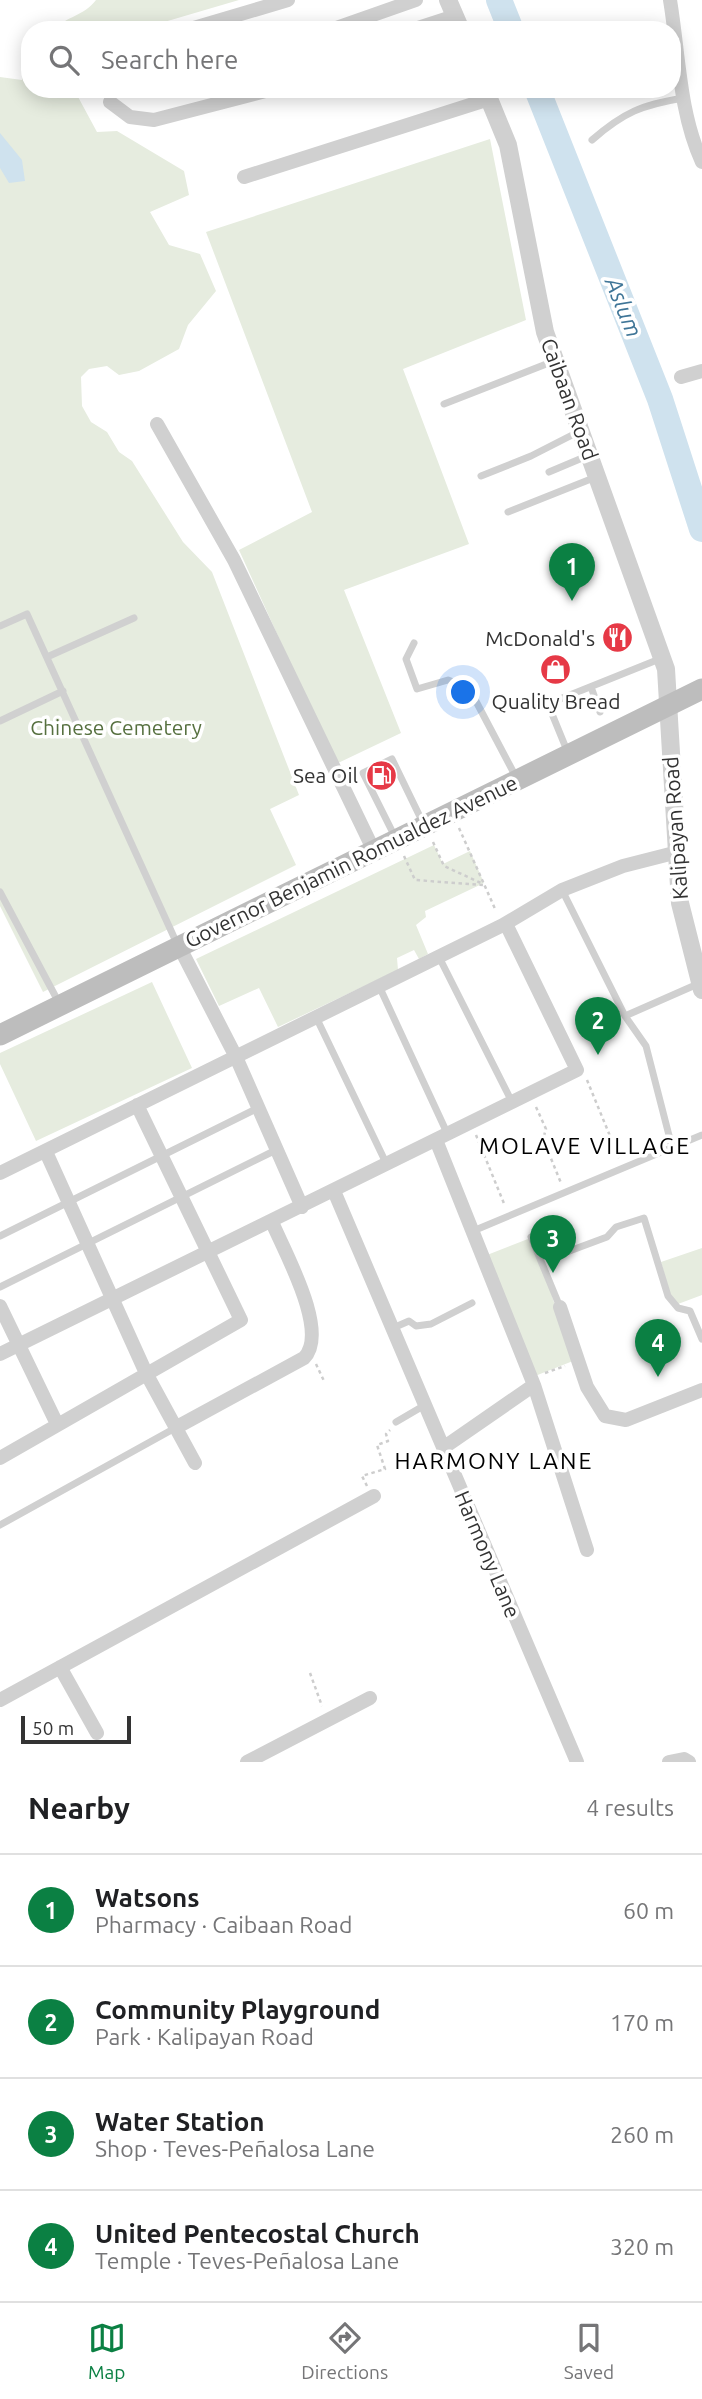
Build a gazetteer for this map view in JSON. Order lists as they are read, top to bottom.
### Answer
{
  "streets": {
    "main road": ["Governor Benjamin Romualdez Avenue"],
    "street": ["Caibaan Road", "Kalipayan Road", "Harmony Lane"]
  },
  "crossings": [
    ["Caibaan Road", "Kalipayan Road"],
    ["Caibaan Road", "Governor Benjamin Romualdez Avenue"],
    ["Kalipayan Road", "Governor Benjamin Romualdez Avenue"]
  ],
  "districts": ["MOLAVE VILLAGE", "HARMONY LANE"],
  "water": ["Aslum"],
  "parks": ["Chinese Cemetery"],
  "places": {
    "restaurant": ["McDonald's"],
    "shop": ["Quality Bread"],
    "fuel station": ["Sea Oil"]
  },
  "scale_bar": "50 m",
  "page": {
    "search": "Search here",
    "pins": [
      "1",
      "2",
      "3",
      "4"
    ],
    "scale": "50 m",
    "heading": ["Nearby", "4 results"],
    "list": [
      {
        "mark": "1",
        "name": "Watsons",
        "note": "Pharmacy · Caibaan Road",
        "value": "60 m"
      },
      {
        "mark": "2",
        "name": "Community Playground",
        "note": "Park · Kalipayan Road",
        "value": "170 m"
      },
      {
        "mark": "3",
        "name": "Water Station",
        "note": "Shop · Teves-Peñalosa Lane",
        "value": "260 m"
      },
      {
        "mark": "4",
        "name": "United Pentecostal Church",
        "note": "Temple · Teves-Peñalosa Lane",
        "value": "320 m"
      }
    ],
    "nav": ["Map", "Directions", "Saved"]
  }
}
